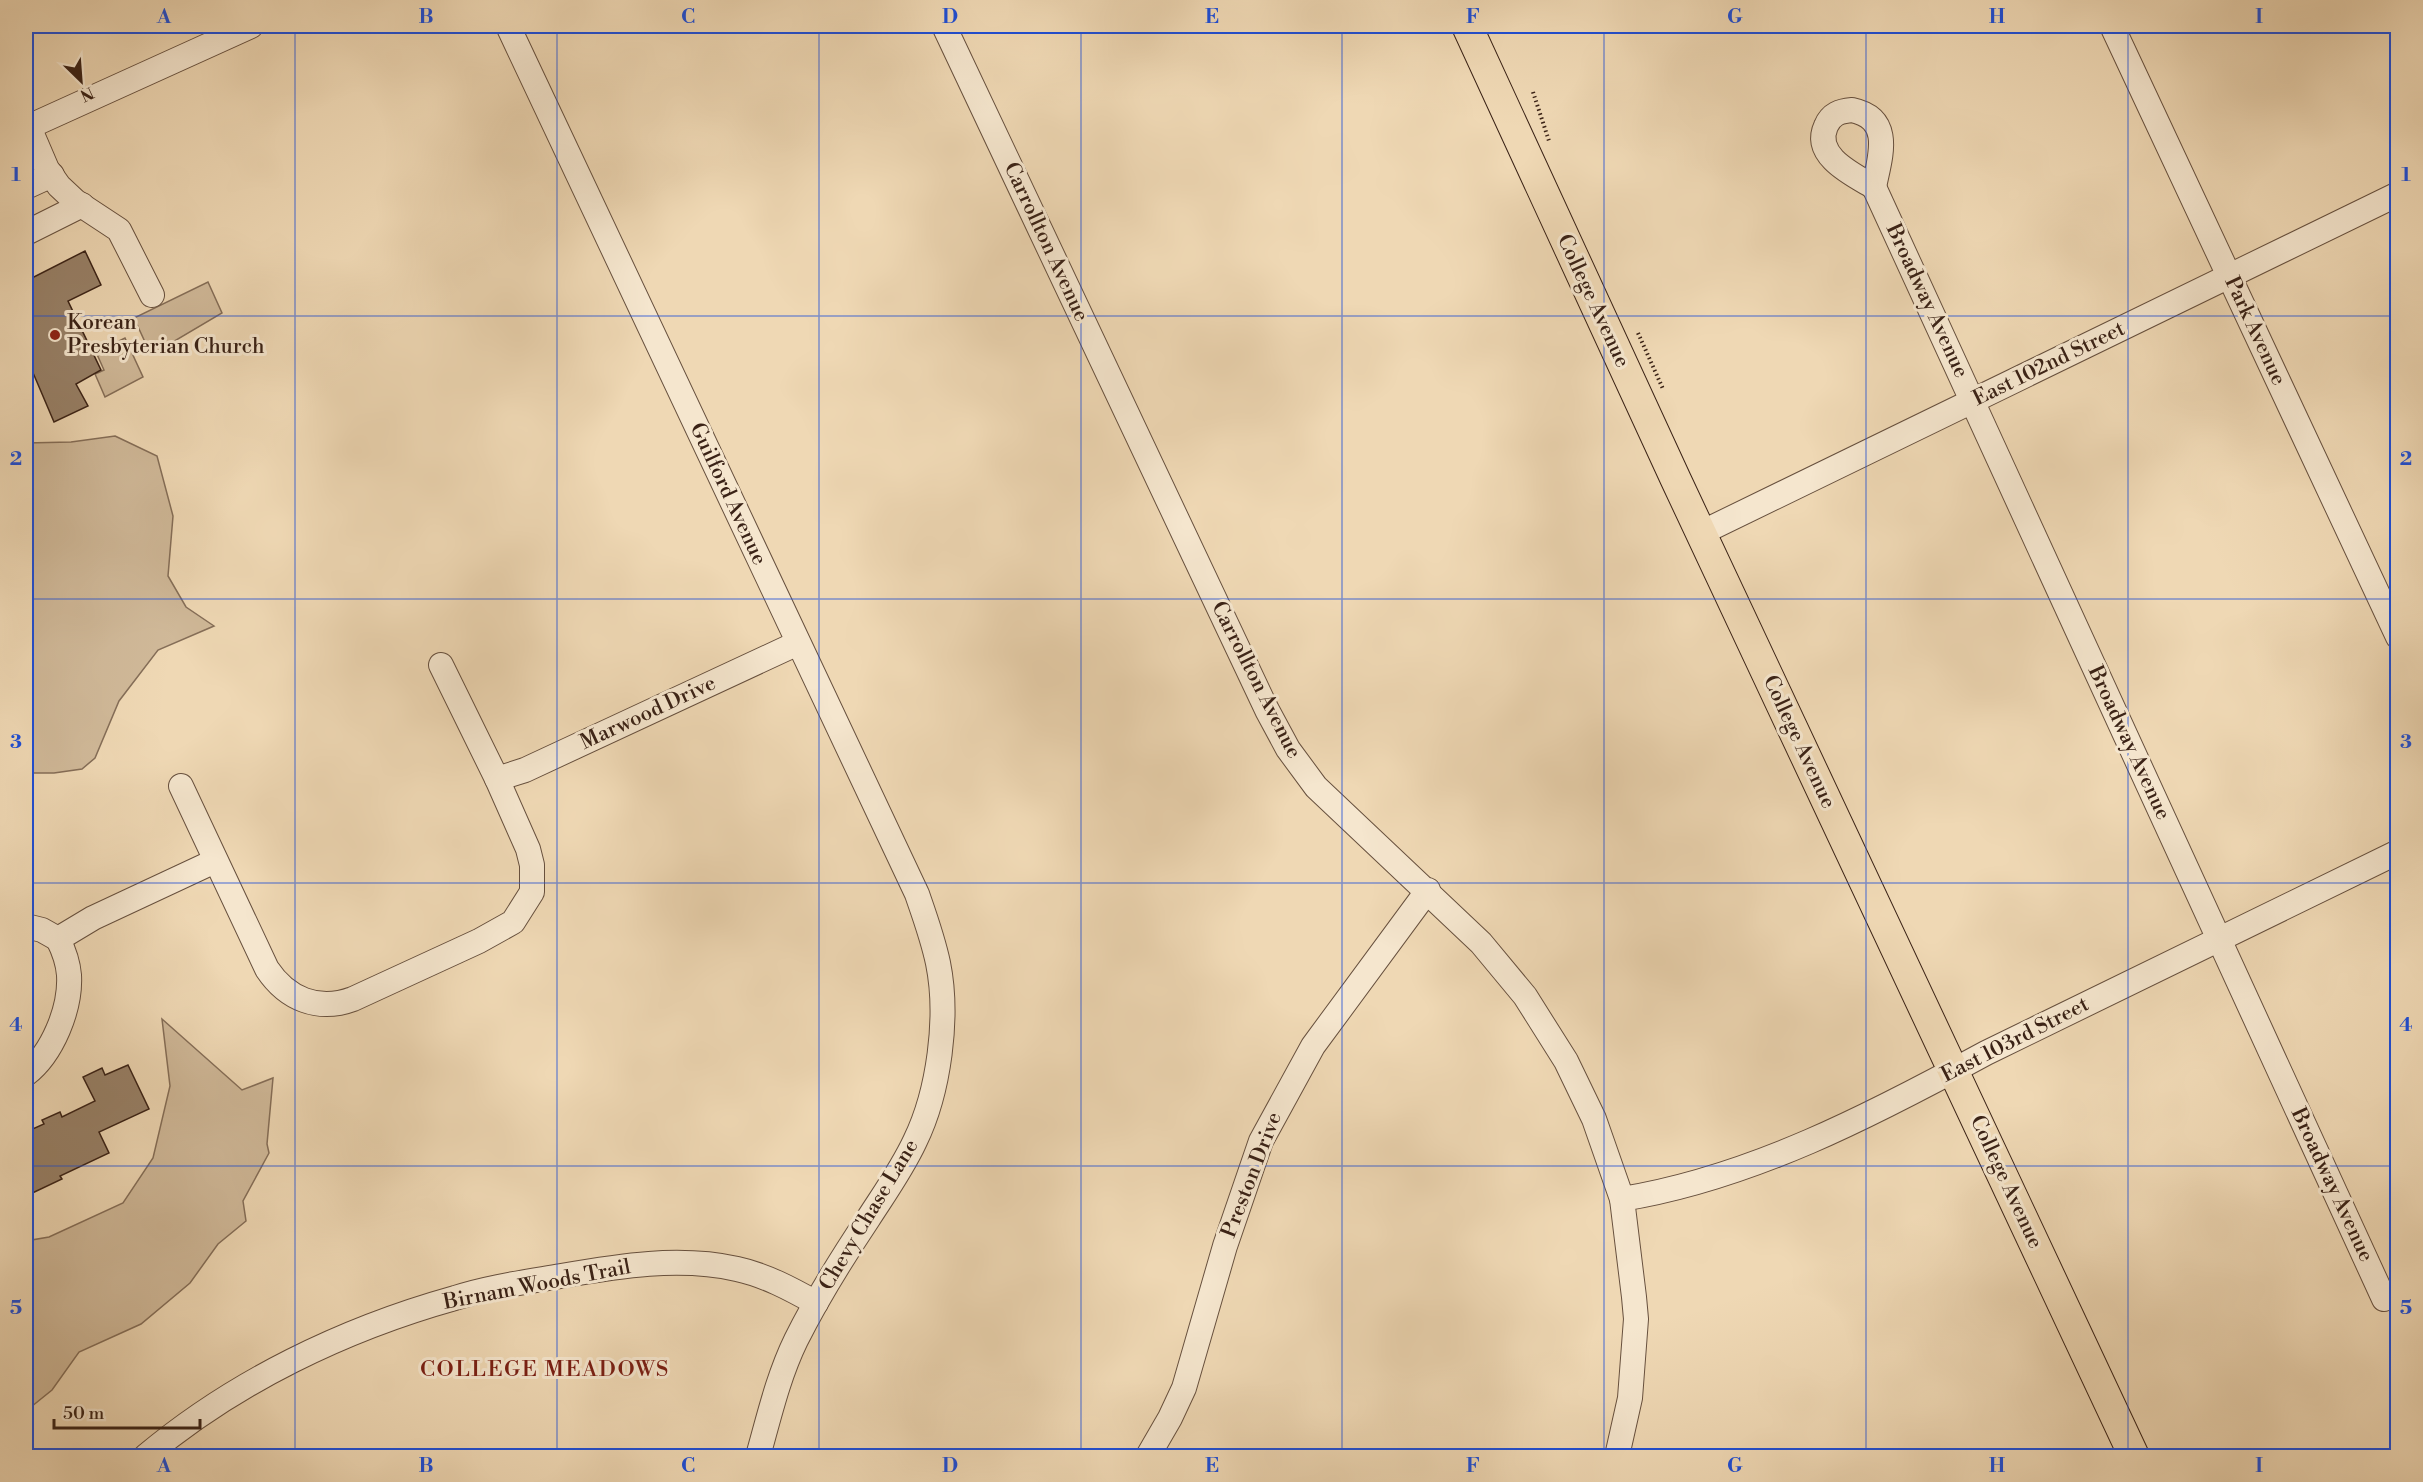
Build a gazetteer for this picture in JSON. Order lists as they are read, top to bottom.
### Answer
{
  "streets": {
    "main road": ["College Avenue"],
    "street": [
      "Carrollton Avenue",
      "Broadway Avenue",
      "Park Avenue",
      "East 102nd Street",
      "Guilford Avenue",
      "Marwood Drive",
      "East 103rd Street",
      "Preston Drive",
      "Chevy Chase Lane",
      "Birnam Woods Trail"
    ]
  },
  "crossings": [
    ["Carrollton Avenue", "East 103rd Street"],
    ["Carrollton Avenue", "Preston Drive"],
    ["College Avenue", "East 102nd Street"],
    ["College Avenue", "East 103rd Street"],
    ["Broadway Avenue", "East 102nd Street"],
    ["Broadway Avenue", "East 103rd Street"],
    ["Park Avenue", "East 102nd Street"],
    ["Guilford Avenue", "Marwood Drive"],
    ["Guilford Avenue", "Chevy Chase Lane"],
    ["Chevy Chase Lane", "Birnam Woods Trail"]
  ],
  "districts": ["COLLEGE MEADOWS"],
  "places": ["Korean Presbyterian Church"],
  "scale_bar": "50 m",
  "north": "bottom right",
  "grid": {
    "columns": [
      "A",
      "B",
      "C",
      "D",
      "E",
      "F",
      "G",
      "H",
      "I"
    ],
    "rows": [
      "1",
      "2",
      "3",
      "4",
      "5"
    ]
  }
}
